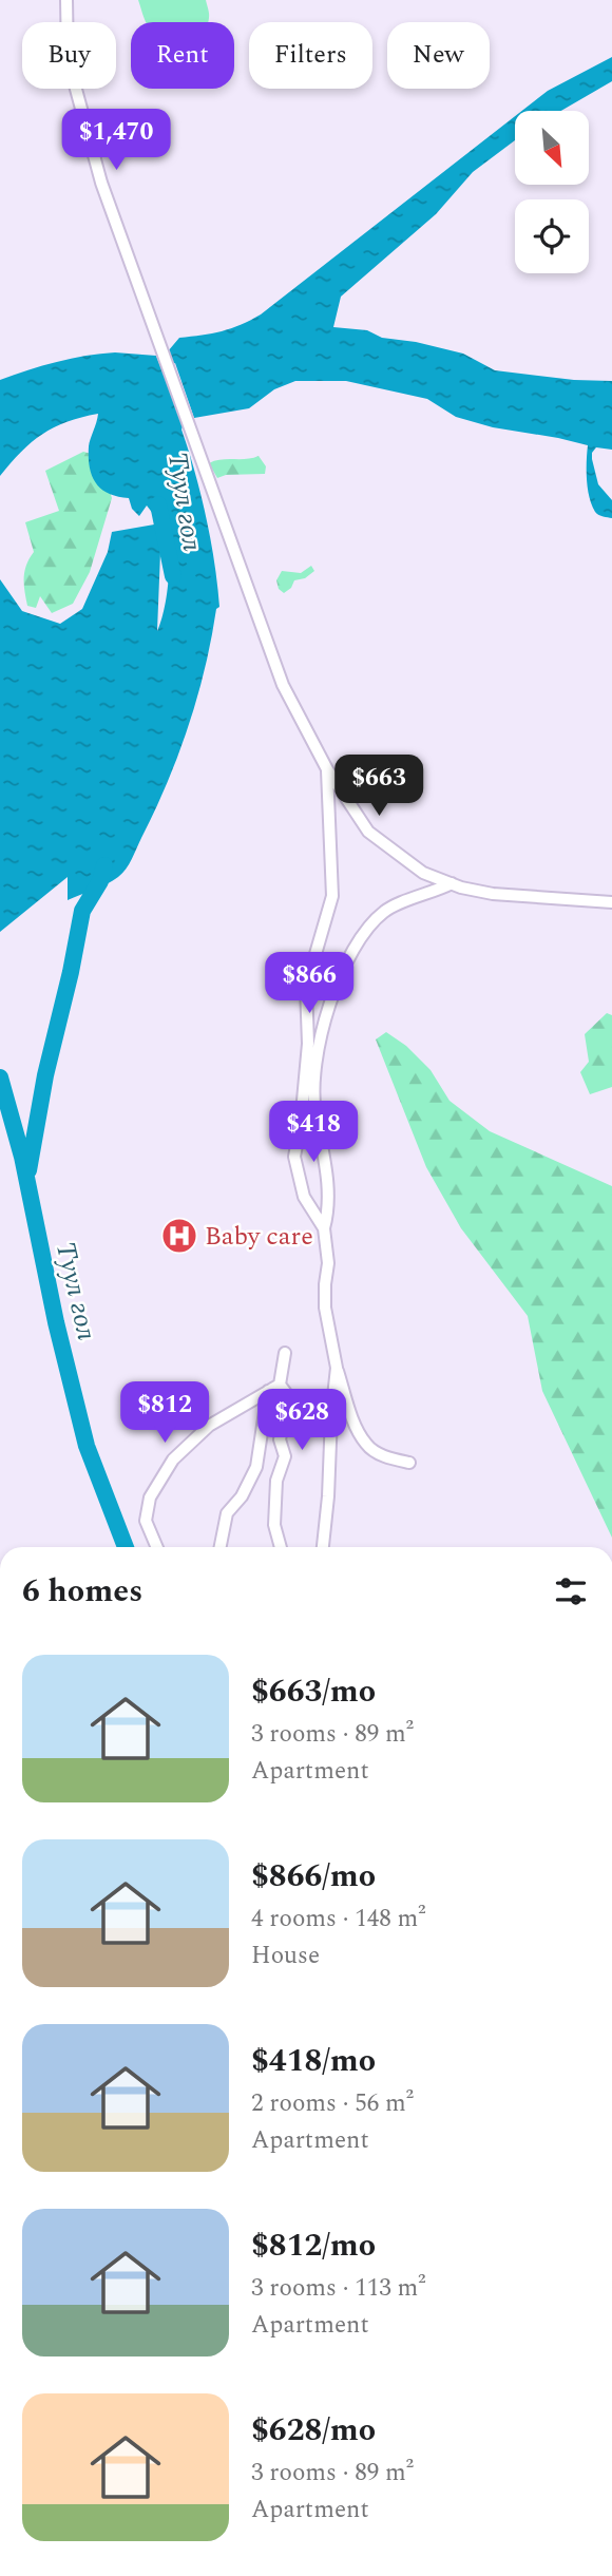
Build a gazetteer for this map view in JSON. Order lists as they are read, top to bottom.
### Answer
{
  "water": ["Туул гол"],
  "places": {
    "hospital": ["Baby care"]
  },
  "north": "bottom right",
  "page": {
    "chip": [
      "Buy",
      "Rent",
      "Filters",
      "New"
    ],
    "price": [
      "$1,470",
      "$663",
      "$866",
      "$418",
      "$812",
      "$628"
    ],
    "heading": "6 homes",
    "list": [
      {
        "name": "$663/mo",
        "note": "3 rooms · 89 m² · Apartment"
      },
      {
        "name": "$866/mo",
        "note": "4 rooms · 148 m² · House"
      },
      {
        "name": "$418/mo",
        "note": "2 rooms · 56 m² · Apartment"
      },
      {
        "name": "$812/mo",
        "note": "3 rooms · 113 m² · Apartment"
      },
      {
        "name": "$628/mo",
        "note": "3 rooms · 89 m² · Apartment"
      }
    ]
  }
}
